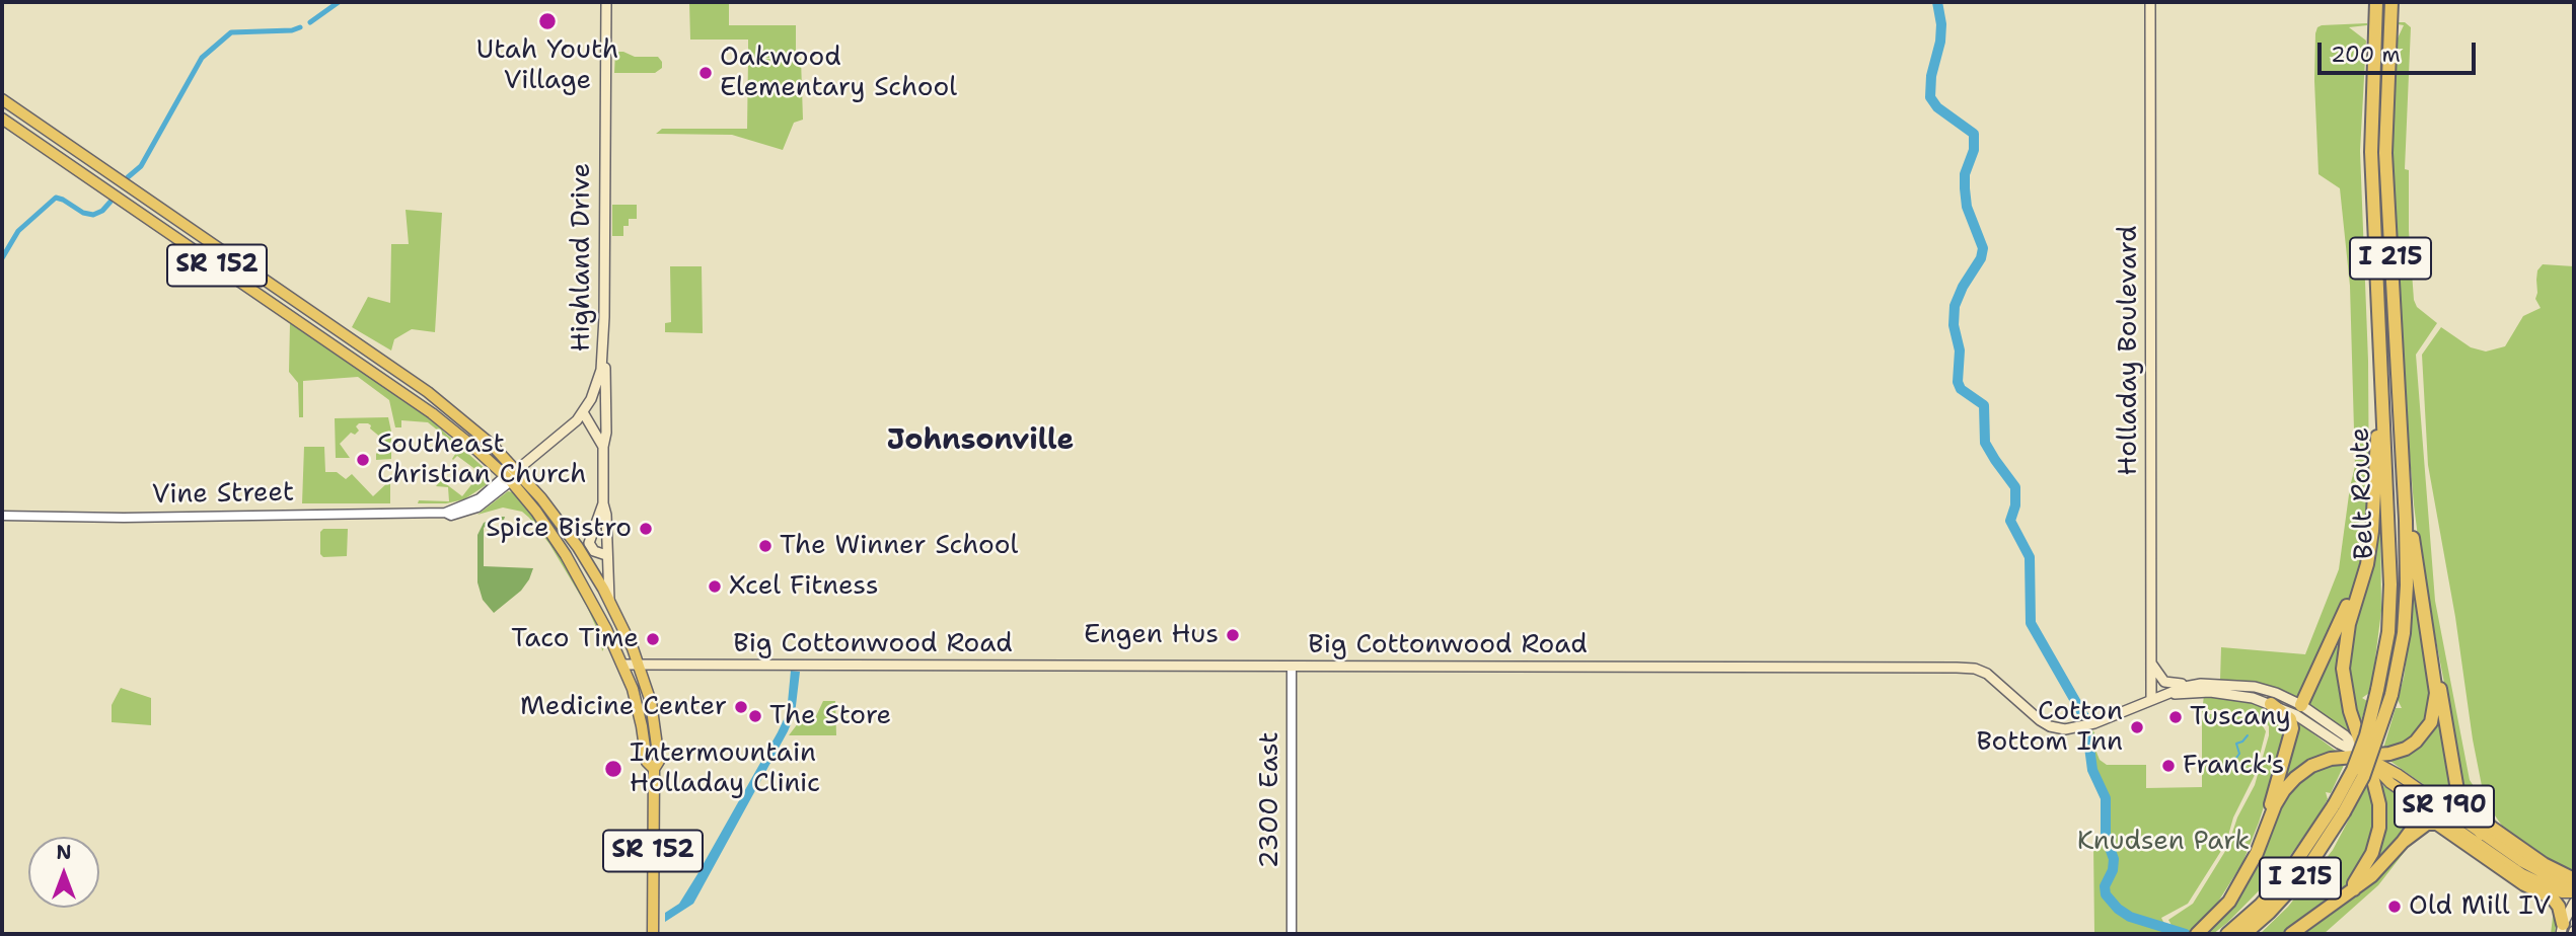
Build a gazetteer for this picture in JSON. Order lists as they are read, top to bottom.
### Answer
{
  "streets": {
    "highway": ["I 215", "Belt Route"],
    "main road": [
      "Highland Drive",
      "SR 152",
      "Holladay Boulevard",
      "Big Cottonwood Road",
      "SR 190"
    ],
    "street": ["Vine Street", "2300 East"]
  },
  "crossings": [
    ["SR 152", "Vine Street"],
    ["SR 152", "Big Cottonwood Road"],
    ["Holladay Boulevard", "Big Cottonwood Road"],
    ["Big Cottonwood Road", "2300 East"]
  ],
  "districts": ["Johnsonville"],
  "parks": ["Knudsen Park"],
  "places": [
    "Utah Youth Village",
    "Oakwood Elementary School",
    "Southeast Christian Church",
    "Spice Bistro",
    "The Winner School",
    "Xcel Fitness",
    "Engen Hus",
    "Taco Time",
    "Medicine Center",
    "The Store",
    "Tuscany",
    "Cotton Bottom Inn",
    "Franck's",
    "Intermountain Holladay Clinic",
    "Old Mill IV"
  ],
  "scale_bar": "200 m",
  "north": "top"
}
